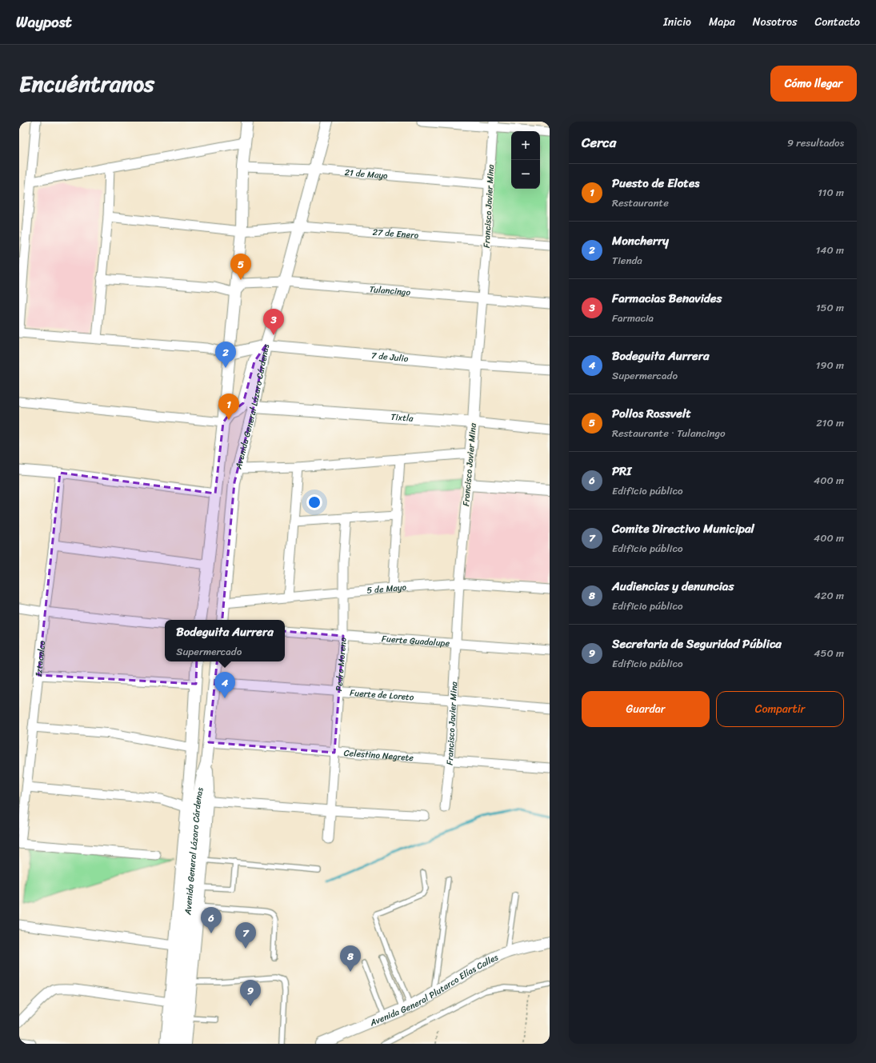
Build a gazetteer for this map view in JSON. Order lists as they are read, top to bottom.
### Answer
{
  "streets": {
    "street": [
      "21 de Mayo",
      "Francisco Javier Mina",
      "27 de Enero",
      "Tulancingo",
      "7 de Julio",
      "Avenida General Lázaro Cárdenas",
      "Tixtla",
      "5 de Mayo",
      "Fuerte Guadalupe",
      "Iztacalco",
      "Pedro Moreno",
      "Fuerte de Loreto",
      "Celestino Negrete",
      "Avenida General Plutarco Elías Calles"
    ]
  },
  "crossings": [
    ["21 de Mayo", "Francisco Javier Mina"],
    ["21 de Mayo", "Avenida General Lázaro Cárdenas"],
    ["Francisco Javier Mina", "27 de Enero"],
    ["Francisco Javier Mina", "Tulancingo"],
    ["Francisco Javier Mina", "7 de Julio"],
    ["Francisco Javier Mina", "Tixtla"],
    ["Francisco Javier Mina", "5 de Mayo"],
    ["Francisco Javier Mina", "Fuerte Guadalupe"],
    ["Francisco Javier Mina", "Fuerte de Loreto"],
    ["Francisco Javier Mina", "Celestino Negrete"],
    ["27 de Enero", "Avenida General Lázaro Cárdenas"],
    ["Tulancingo", "Avenida General Lázaro Cárdenas"],
    ["7 de Julio", "Avenida General Lázaro Cárdenas"],
    ["Avenida General Lázaro Cárdenas", "Tixtla"],
    ["Avenida General Lázaro Cárdenas", "5 de Mayo"],
    ["5 de Mayo", "Pedro Moreno"],
    ["Fuerte Guadalupe", "Pedro Moreno"],
    ["Pedro Moreno", "Fuerte de Loreto"],
    ["Pedro Moreno", "Celestino Negrete"]
  ],
  "page": {
    "header": "Waypost",
    "nav": [
      "Inicio",
      "Mapa",
      "Nosotros",
      "Contacto"
    ],
    "title": "Encuéntranos",
    "buttons": [
      "Cómo llegar",
      ["Guardar", "Compartir"]
    ],
    "heading": ["Cerca", "9 resultados"],
    "map_buttons": ["+", "−"],
    "list": [
      {
        "mark": "1",
        "name": "Puesto de Elotes",
        "note": "Restaurante",
        "value": "110 m"
      },
      {
        "mark": "2",
        "name": "Moncherry",
        "note": "Tienda",
        "value": "140 m"
      },
      {
        "mark": "3",
        "name": "Farmacias Benavides",
        "note": "Farmacia",
        "value": "150 m"
      },
      {
        "mark": "4",
        "name": "Bodeguita Aurrera",
        "note": "Supermercado",
        "value": "190 m"
      },
      {
        "mark": "5",
        "name": "Pollos Rossvelt",
        "note": "Restaurante · Tulancingo",
        "value": "210 m"
      },
      {
        "mark": "6",
        "name": "PRI",
        "note": "Edificio público",
        "value": "400 m"
      },
      {
        "mark": "7",
        "name": "Comite Directivo Municipal",
        "note": "Edificio público",
        "value": "400 m"
      },
      {
        "mark": "8",
        "name": "Audiencias y denuncias",
        "note": "Edificio público",
        "value": "420 m"
      },
      {
        "mark": "9",
        "name": "Secretaria de Seguridad Pública",
        "note": "Edificio público",
        "value": "450 m"
      }
    ],
    "pins": [
      "5",
      "3",
      "2",
      "1",
      "4",
      "6",
      "7",
      "8",
      "9"
    ],
    "popup": ["Bodeguita Aurrera", "Supermercado"]
  }
}
